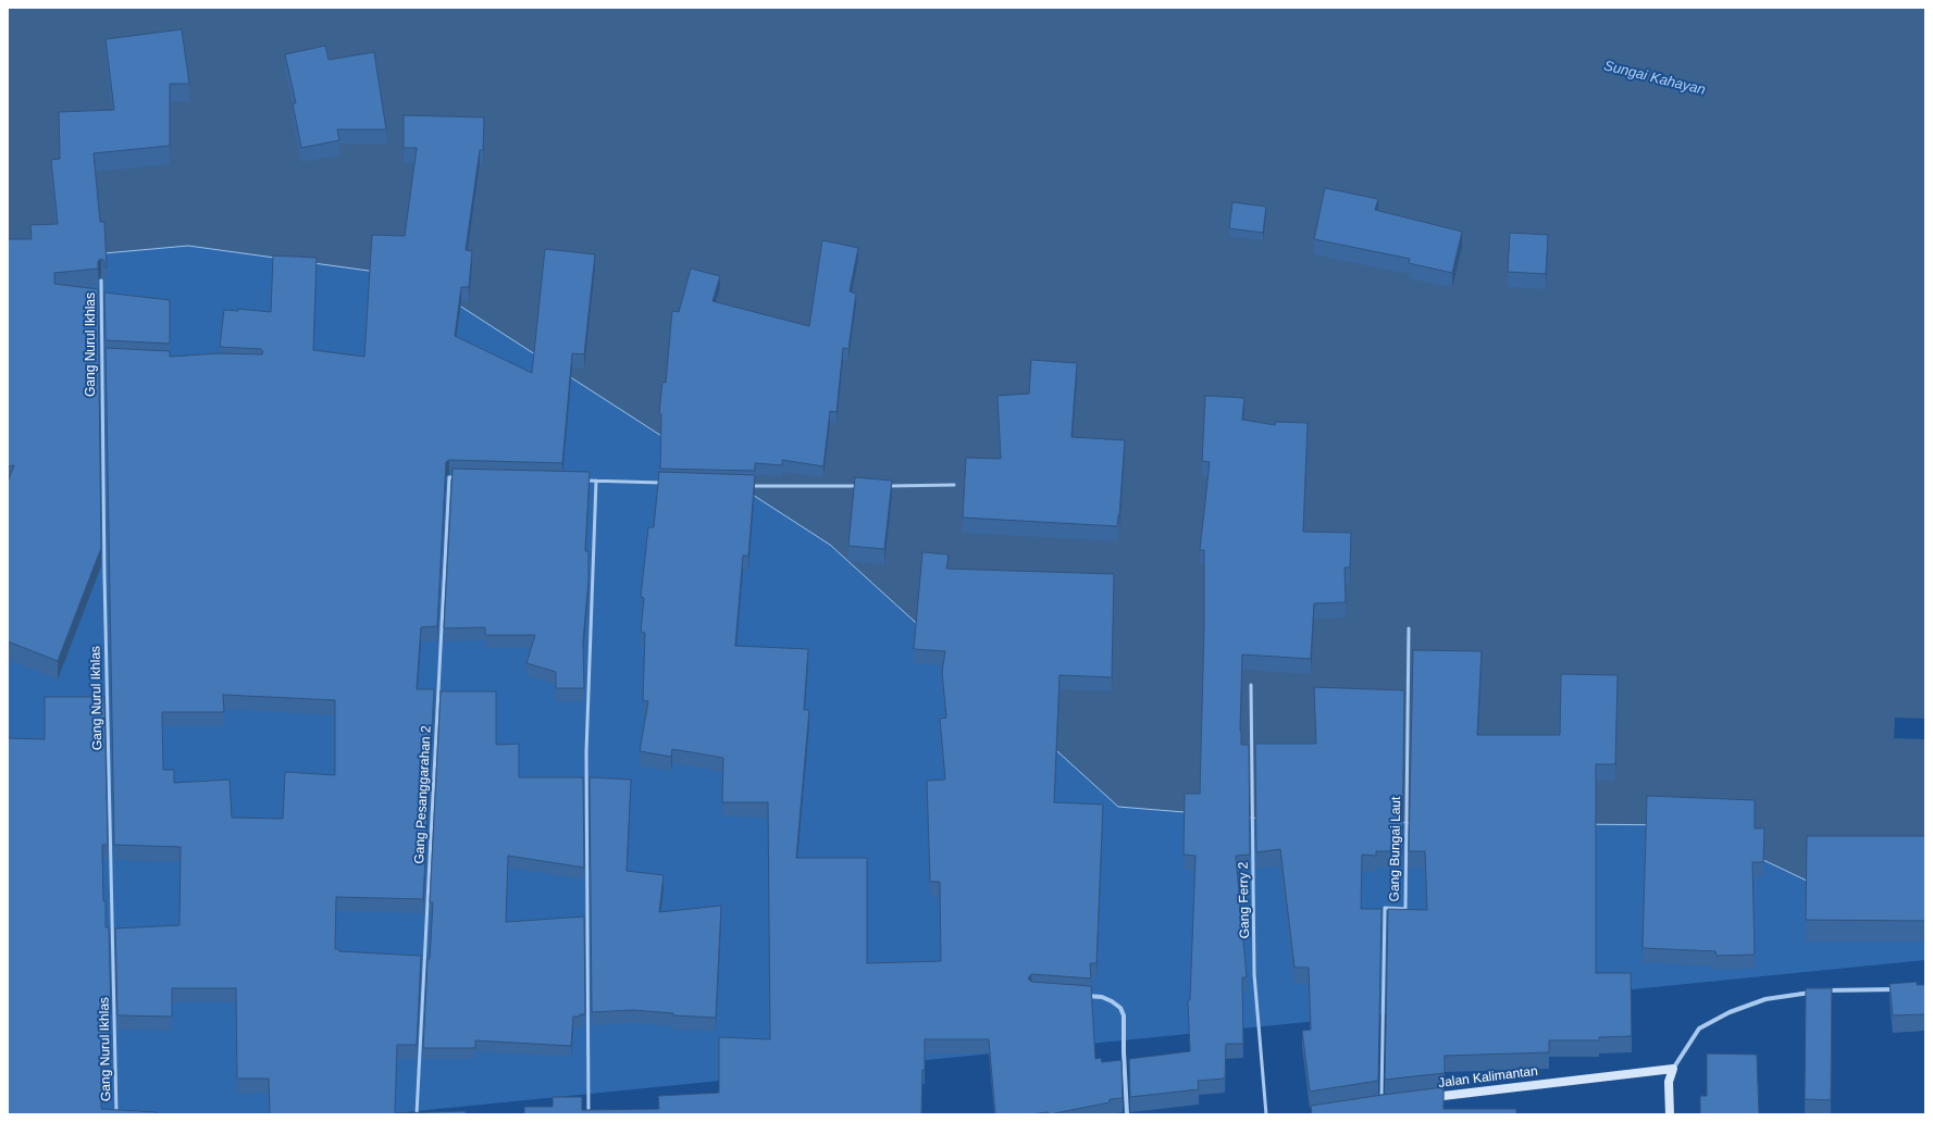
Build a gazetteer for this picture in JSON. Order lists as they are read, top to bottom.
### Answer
{
  "streets": {
    "street": ["Jalan Kalimantan"],
    "lane": [
      "Gang Nurul Ikhlas",
      "Gang Pesanggarahan 2",
      "Gang Bungai Laut",
      "Gang Ferry 2"
    ]
  },
  "water": ["Sungai Kahayan"]
}
